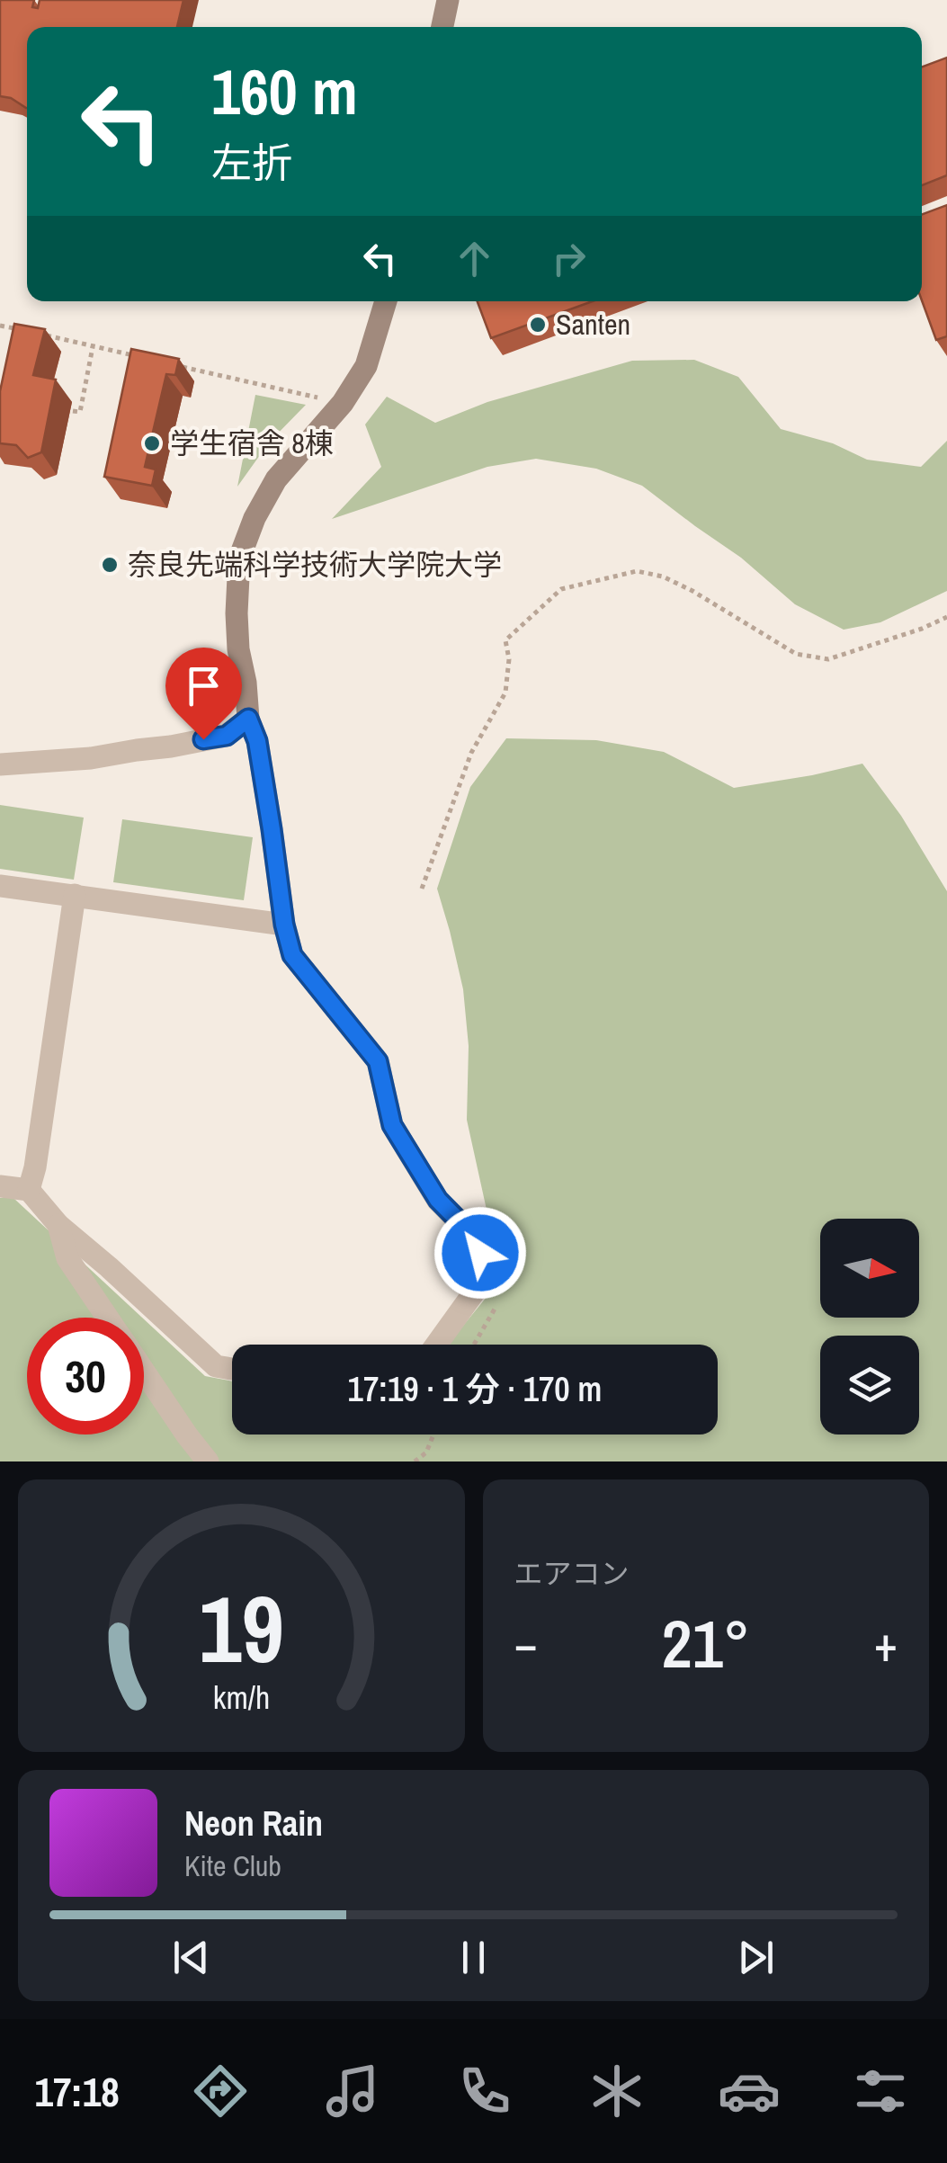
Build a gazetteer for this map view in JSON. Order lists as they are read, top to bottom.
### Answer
{
  "places": ["Santen", "学生宿舎 8棟", "奈良先端科学技術大学院大学"],
  "north": "right",
  "page": {
    "turn": ["160 m", "左折"],
    "limit": "30",
    "trip": "17:19 · 1 分 · 170 m",
    "tile": "エアコン",
    "heat": ["−", "21°", "+"],
    "song": ["Neon Rain", "Kite Club"],
    "tabs": "17:18",
    "gauge": ["19", "km/h"]
  }
}
